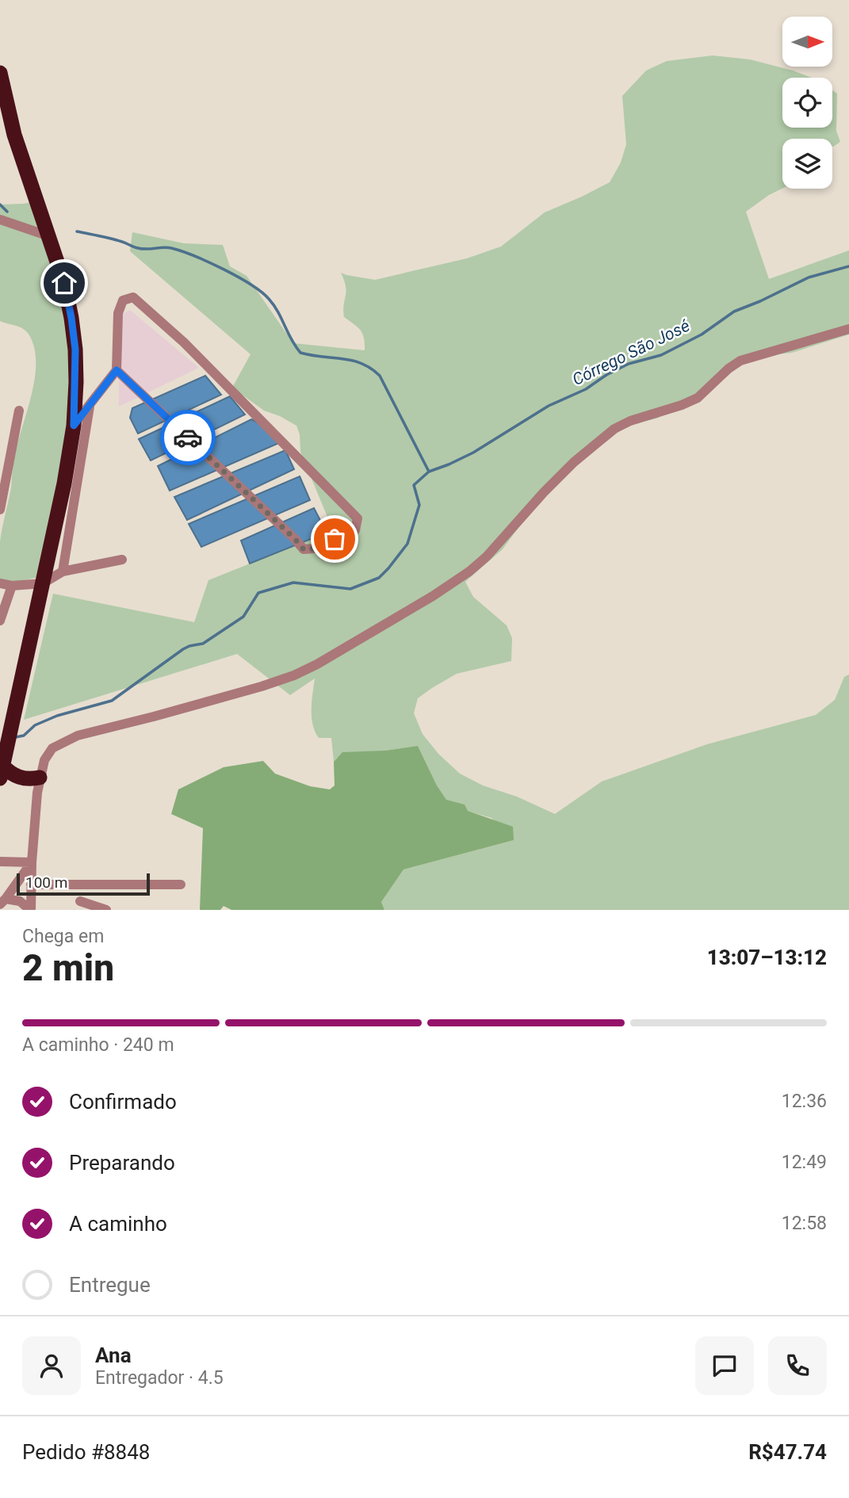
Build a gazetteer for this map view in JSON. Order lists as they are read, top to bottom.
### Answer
{
  "water": ["Córrego São José"],
  "scale_bar": "100 m",
  "north": "right",
  "page": {
    "scale": "100 m",
    "heading": ["2 min", "Chega em", "13:07–13:12"],
    "panel": [
      "Ana",
      "Entregador · 4.5",
      "Pedido #8848",
      "R$47.74"
    ],
    "bar": "A caminho · 240 m",
    "list": [
      ["Confirmado", "12:36"],
      ["Preparando", "12:49"],
      ["A caminho", "12:58"],
      "Entregue"
    ]
  }
}
